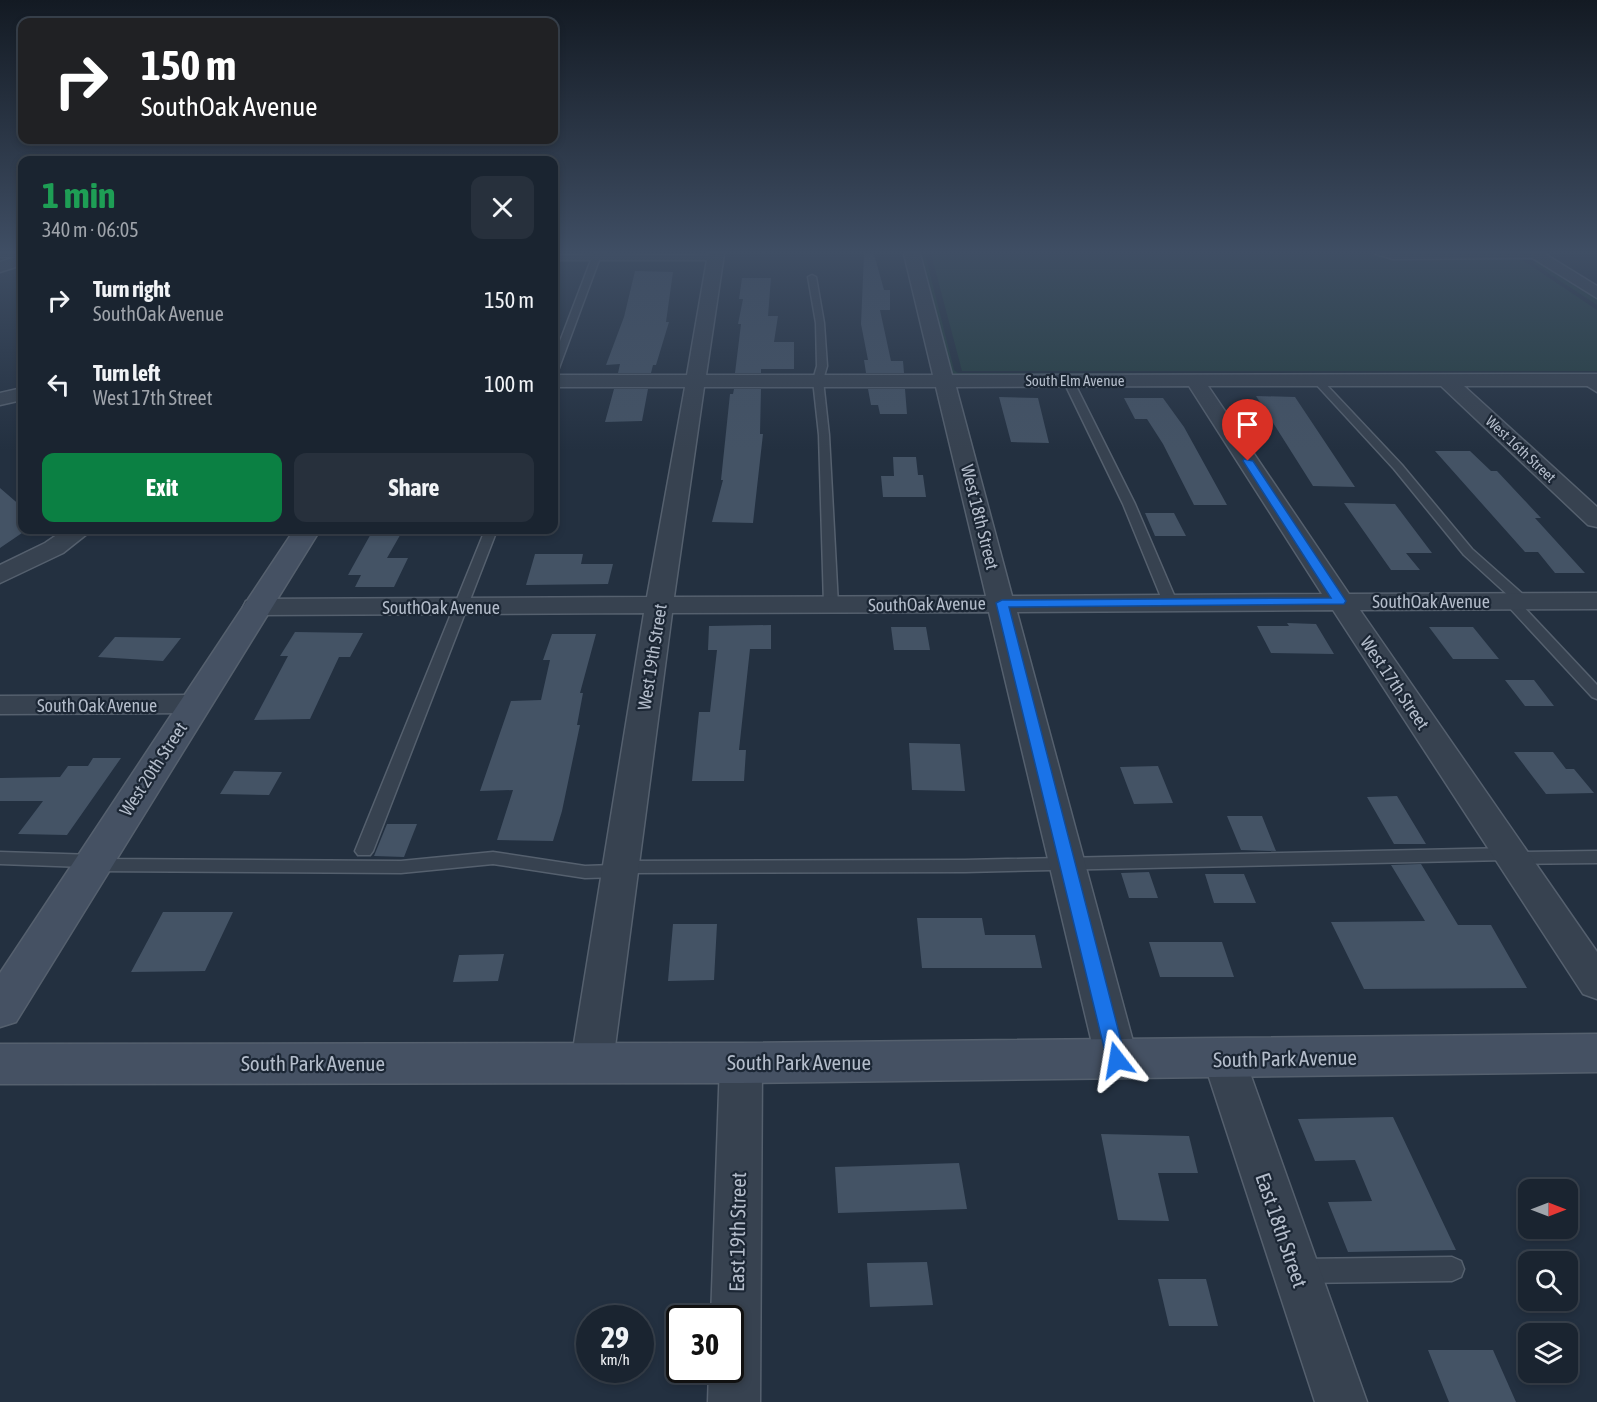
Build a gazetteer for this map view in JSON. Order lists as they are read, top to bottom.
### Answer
{
  "streets": {
    "street": [
      "South Elm Avenue",
      "West 16th Street",
      "West 18th Street",
      "SouthOak Avenue",
      "West 19th Street",
      "West 17th Street",
      "South Oak Avenue",
      "West 20th Street",
      "South Park Avenue",
      "East 18th Street",
      "East 19th Street"
    ]
  },
  "crossings": [
    ["South Elm Avenue", "West 16th Street"],
    ["South Elm Avenue", "West 18th Street"],
    ["South Elm Avenue", "West 19th Street"],
    ["South Elm Avenue", "West 17th Street"],
    ["West 18th Street", "SouthOak Avenue"],
    ["West 18th Street", "South Park Avenue"],
    ["SouthOak Avenue", "West 19th Street"],
    ["SouthOak Avenue", "West 17th Street"],
    ["SouthOak Avenue", "West 20th Street"],
    ["West 19th Street", "South Park Avenue"],
    ["South Oak Avenue", "West 20th Street"],
    ["South Park Avenue", "East 18th Street"],
    ["South Park Avenue", "East 19th Street"]
  ],
  "north": "right",
  "page": {
    "turn": ["150 m", "SouthOak Avenue"],
    "heading": ["1 min", "340 m · 06:05"],
    "list": [
      {
        "name": "Turn right",
        "note": "SouthOak Avenue",
        "value": "150 m"
      },
      {
        "name": "Turn left",
        "note": "West 17th Street",
        "value": "100 m"
      }
    ],
    "buttons": ["Exit", "Share"],
    "speed": "29 km/h",
    "limit": "30"
  }
}
